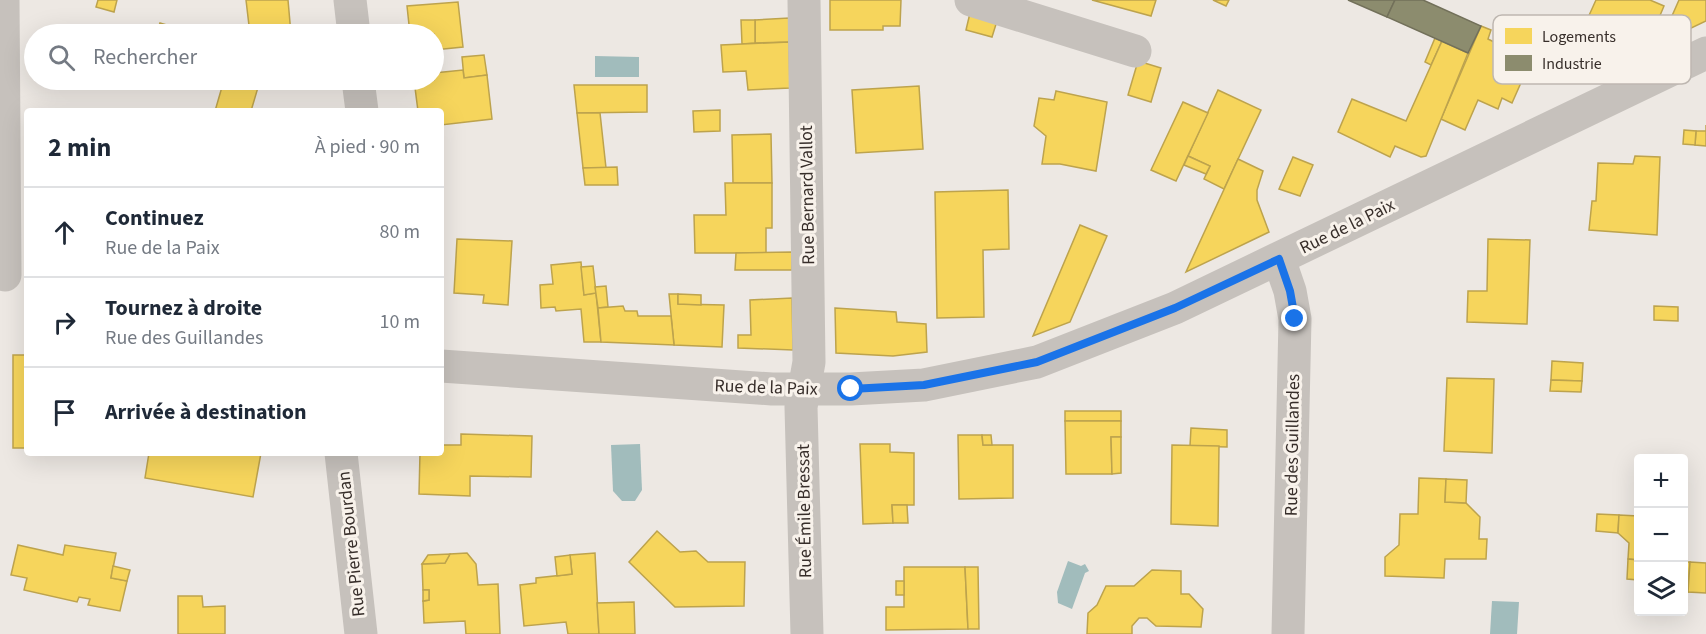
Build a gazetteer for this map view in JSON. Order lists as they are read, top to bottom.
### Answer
{
  "streets": {
    "street": [
      "Rue Bernard Vallot",
      "Rue de la Paix",
      "Rue des Guillandes",
      "Rue Émile Bressat",
      "Rue Pierre Bourdan"
    ]
  },
  "crossings": [
    ["Rue Bernard Vallot", "Rue de la Paix"],
    ["Rue Bernard Vallot", "Rue Émile Bressat"],
    ["Rue de la Paix", "Rue des Guillandes"],
    ["Rue de la Paix", "Rue Émile Bressat"]
  ],
  "legend": ["Logements", "Industrie"],
  "page": {
    "search": "Rechercher",
    "heading": ["2 min", "À pied · 90 m"],
    "list": [
      ["Continuez", "Rue de la Paix", "80 m"],
      ["Tournez à droite", "Rue des Guillandes", "10 m"],
      "Arrivée à destination"
    ],
    "map_buttons": ["+", "−"]
  }
}
